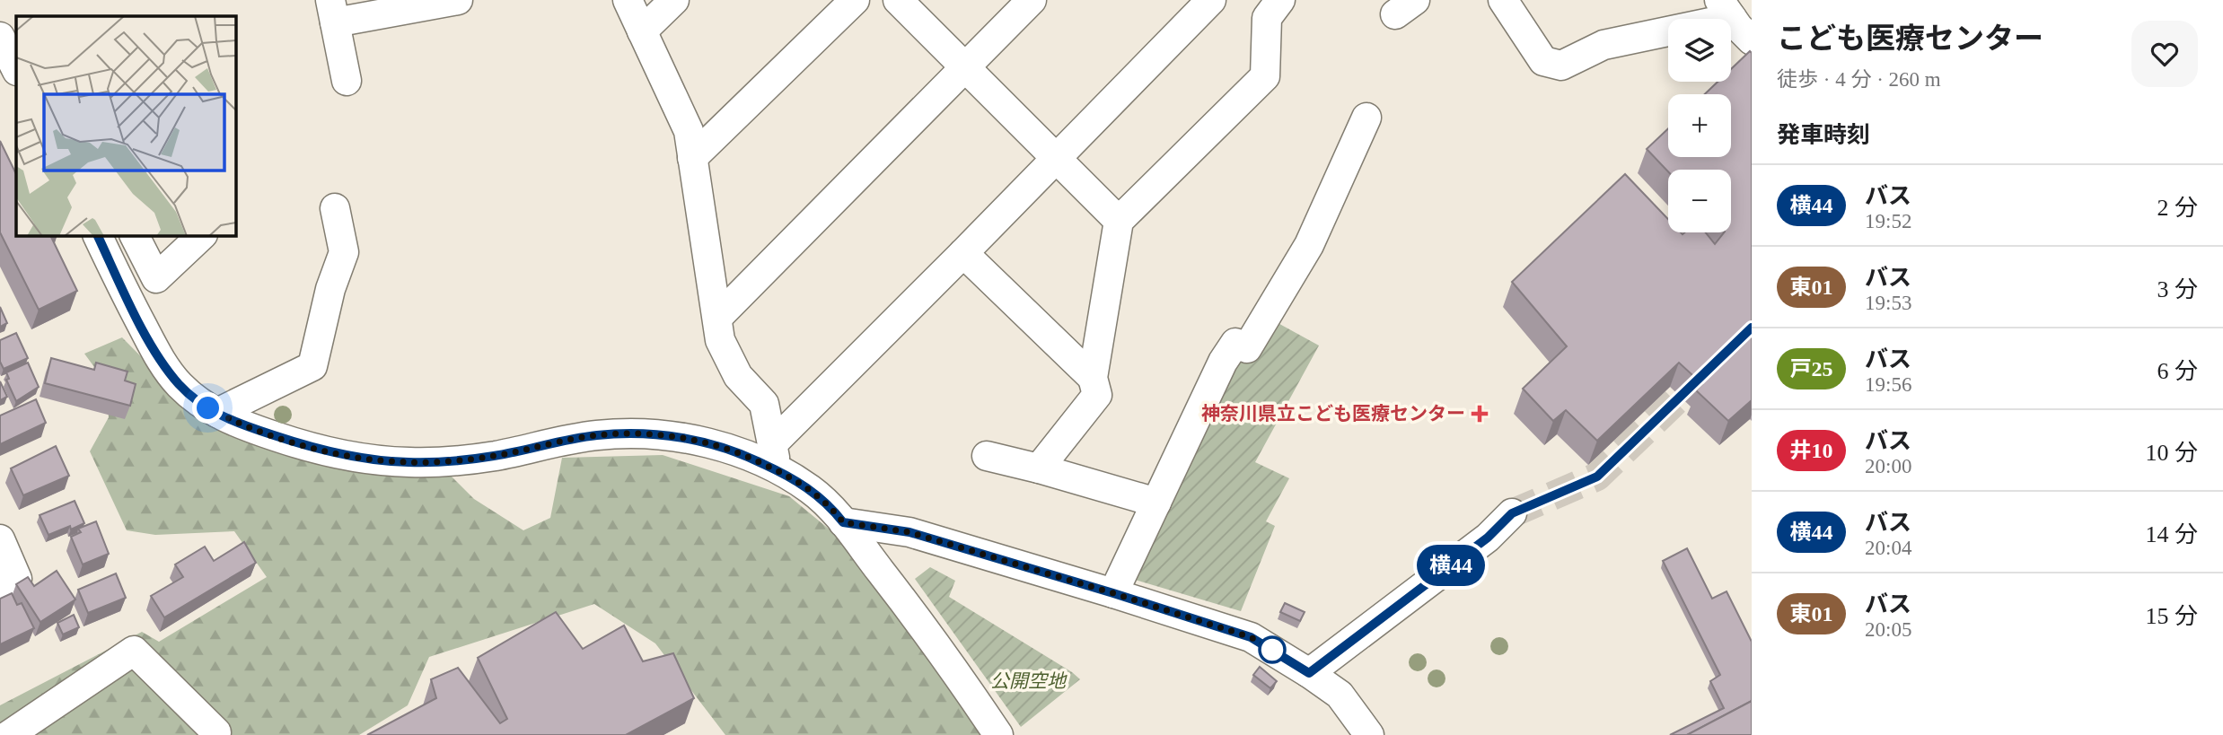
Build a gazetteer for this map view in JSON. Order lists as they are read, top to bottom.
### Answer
{
  "parks": ["公開空地"],
  "places": {
    "health": ["神奈川県立こども医療センター"]
  },
  "lines": ["bus line 横44"],
  "page": {
    "on_map": "横44",
    "heading": [
      ["こども医療センター", "徒歩 · 4 分 · 260 m"],
      "発車時刻"
    ],
    "map_buttons": ["+", "−"],
    "list": [
      {
        "mark": "横44",
        "name": "バス",
        "note": "19:52",
        "value": "2 分"
      },
      {
        "mark": "東01",
        "name": "バス",
        "note": "19:53",
        "value": "3 分"
      },
      {
        "mark": "戸25",
        "name": "バス",
        "note": "19:56",
        "value": "6 分"
      },
      {
        "mark": "井10",
        "name": "バス",
        "note": "20:00",
        "value": "10 分"
      },
      {
        "mark": "横44",
        "name": "バス",
        "note": "20:04",
        "value": "14 分"
      },
      {
        "mark": "東01",
        "name": "バス",
        "note": "20:05",
        "value": "15 分"
      }
    ]
  }
}
